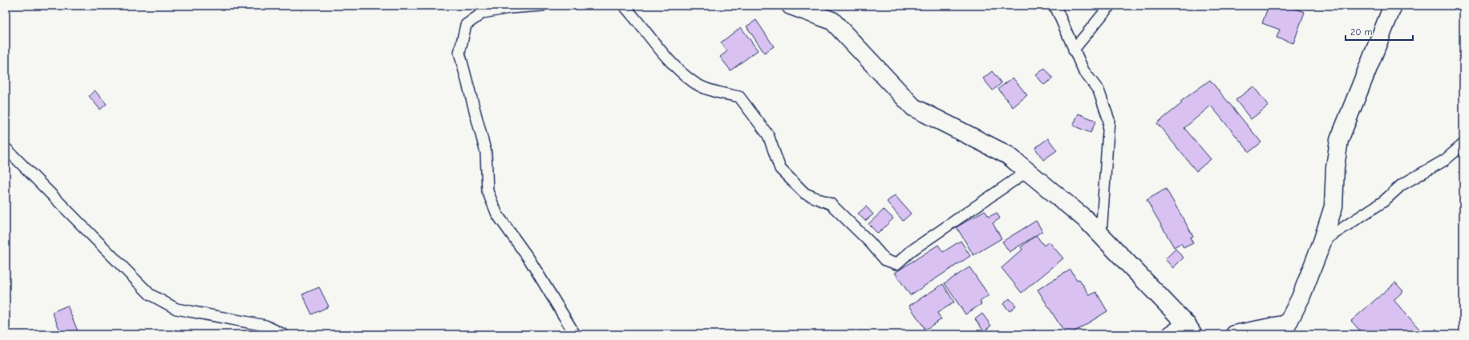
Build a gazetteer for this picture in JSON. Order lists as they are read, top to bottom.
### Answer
{
  "scale_bar": "20 m"
}
